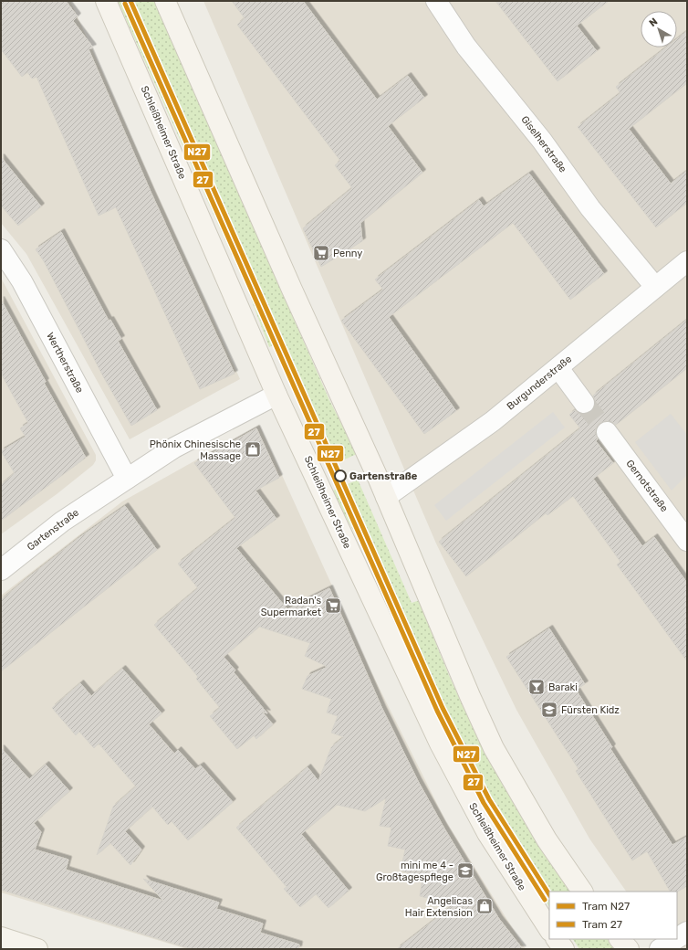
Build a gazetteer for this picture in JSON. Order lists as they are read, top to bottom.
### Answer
{
  "streets": {
    "main road": ["Schleißheimer Straße"],
    "street": [
      "Giselherstraße",
      "Wertherstraße",
      "Burgunderstraße",
      "Gernotstraße",
      "Gartenstraße"
    ]
  },
  "crossings": [
    ["Schleißheimer Straße", "Gartenstraße"],
    ["Giselherstraße", "Burgunderstraße"],
    ["Wertherstraße", "Gartenstraße"]
  ],
  "places": {
    "supermarket": ["Penny", "Radan's Supermarket"],
    "shop": ["Phönix Chinesische Massage", "Angelicas Hair Extension"],
    "other": ["Gartenstraße"],
    "bar": ["Baraki"],
    "school or university": ["Fürsten Kidz", "mini me 4 - Großtagespflege"]
  },
  "lines": ["tram line N27", "tram line 27"],
  "legend": ["Tram N27", "Tram 27"],
  "north": "top left"
}
